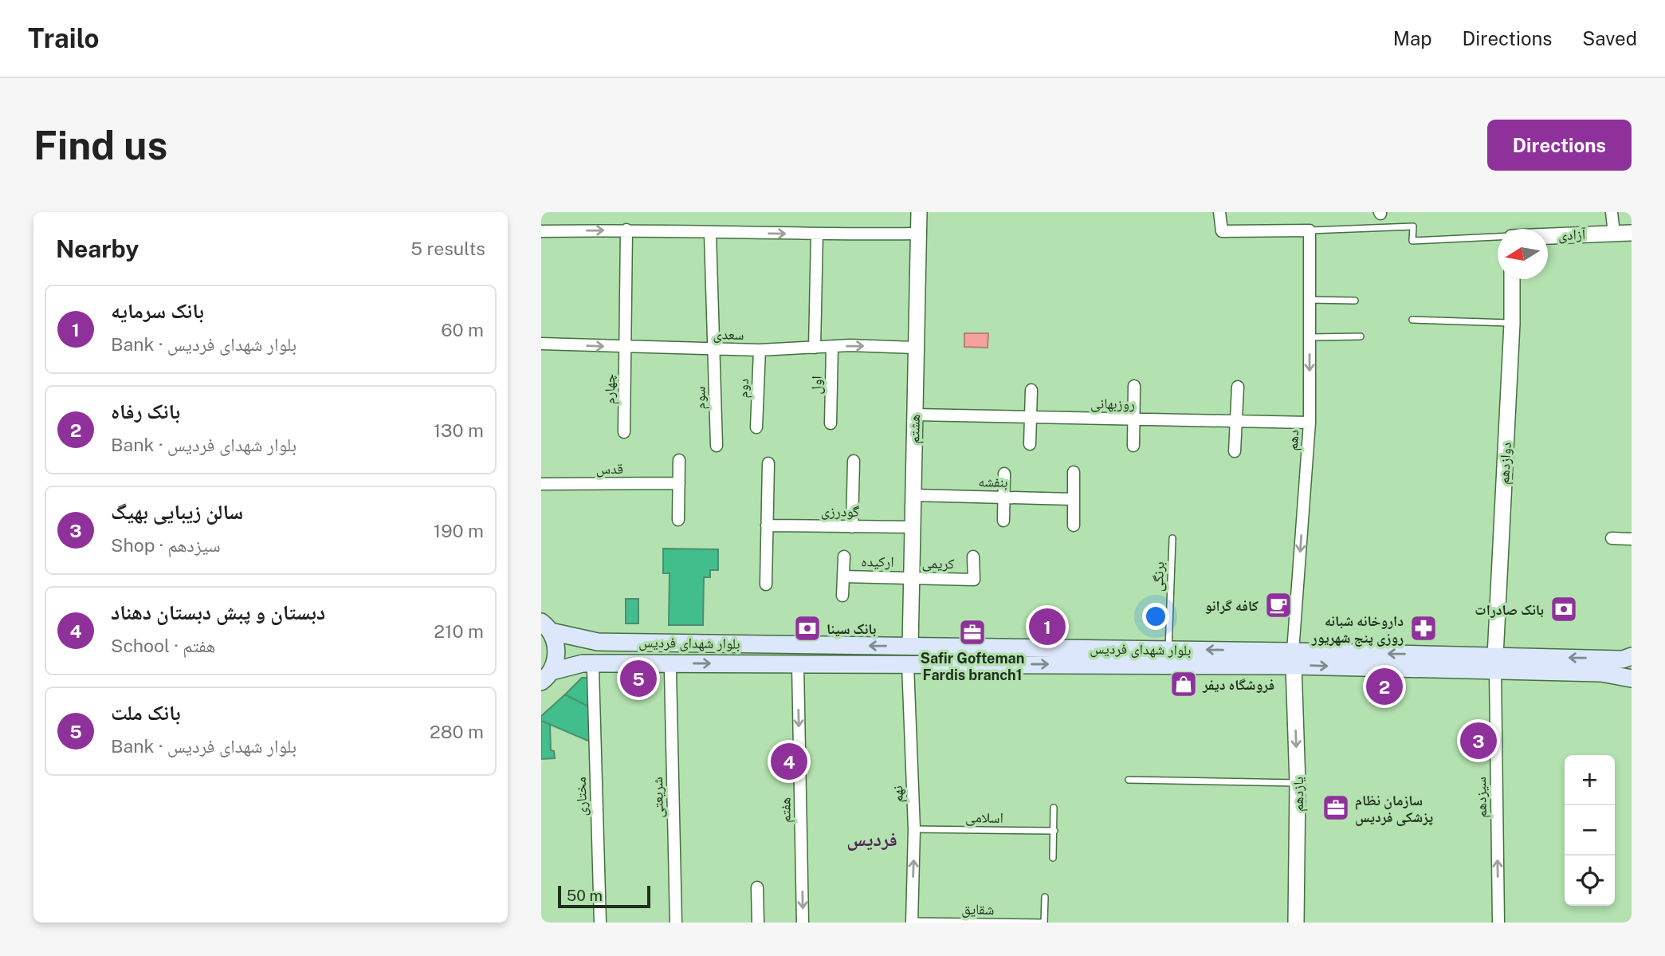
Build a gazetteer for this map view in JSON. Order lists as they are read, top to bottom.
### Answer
{
  "streets": {
    "main road": ["بلوار شهدای فردیس"],
    "street": [
      "آزادی",
      "سعدی",
      "اول",
      "دوم",
      "چهارم",
      "سوم",
      "روزبهانی",
      "هشتم",
      "دهم",
      "دوازدهم",
      "قدس",
      "بنفشه",
      "گودرزی",
      "ارکیده",
      "کریمی",
      "نهم",
      "یازدهم",
      "مختاری",
      "شریعتی",
      "سیزدهم",
      "هفتم"
    ],
    "lane": ["برنگی", "اسلامی", "شقایق"]
  },
  "crossings": [
    ["سعدی", "اول"],
    ["سعدی", "دوم"],
    ["سعدی", "چهارم"],
    ["سعدی", "سوم"],
    ["سعدی", "هشتم"],
    ["روزبهانی", "هشتم"],
    ["روزبهانی", "دهم"],
    ["هشتم", "بنفشه"],
    ["هشتم", "گودرزی"],
    ["هشتم", "ارکیده"],
    ["هشتم", "کریمی"],
    ["هشتم", "بلوار شهدای فردیس"],
    ["دهم", "بلوار شهدای فردیس"],
    ["دهم", "یازدهم"],
    ["دوازدهم", "بلوار شهدای فردیس"],
    ["دوازدهم", "سیزدهم"],
    ["ارکیده", "کریمی"],
    ["برنگی", "بلوار شهدای فردیس"],
    ["بلوار شهدای فردیس", "نهم"],
    ["بلوار شهدای فردیس", "یازدهم"],
    ["بلوار شهدای فردیس", "سیزدهم"],
    ["بلوار شهدای فردیس", "هفتم"],
    ["نهم", "اسلامی"],
    ["نهم", "شقایق"]
  ],
  "one_way": [
    "سعدی",
    "دهم",
    "نهم",
    "یازدهم",
    "سیزدهم",
    "هفتم"
  ],
  "districts": ["فردیس"],
  "places": {
    "cafe": ["کافه گرانو"],
    "bank": ["بانک صادرات", "بانک سینا"],
    "pharmacy": ["داروخانه شبانه روزی پنج شهریور"],
    "office": ["Safir Gofteman Fardis branch1", "سازمان نظام پزشکی فردیس"],
    "shop": ["فروشگاه دیفر"]
  },
  "scale_bar": "50 m",
  "north": "left",
  "page": {
    "header": "Trailo",
    "nav": ["Map", "Directions", "Saved"],
    "buttons": "Directions",
    "title": "Find us",
    "heading": ["Nearby", "5 results"],
    "list": [
      {
        "mark": "1",
        "name": "بانک سرمایه",
        "note": "Bank · بلوار شهدای فردیس",
        "value": "60 m"
      },
      {
        "mark": "2",
        "name": "بانک رفاه",
        "note": "Bank · بلوار شهدای فردیس",
        "value": "130 m"
      },
      {
        "mark": "3",
        "name": "سالن زیبایی بهیگ",
        "note": "Shop · سیزدهم",
        "value": "190 m"
      },
      {
        "mark": "4",
        "name": "دبستان و پبش دبستان دهناد",
        "note": "School · هفتم",
        "value": "210 m"
      },
      {
        "mark": "5",
        "name": "بانک ملت",
        "note": "Bank · بلوار شهدای فردیس",
        "value": "280 m"
      }
    ],
    "pins": [
      "1",
      "5",
      "2",
      "3",
      "4"
    ],
    "map_buttons": ["+", "−"],
    "scale": "50 m"
  }
}
